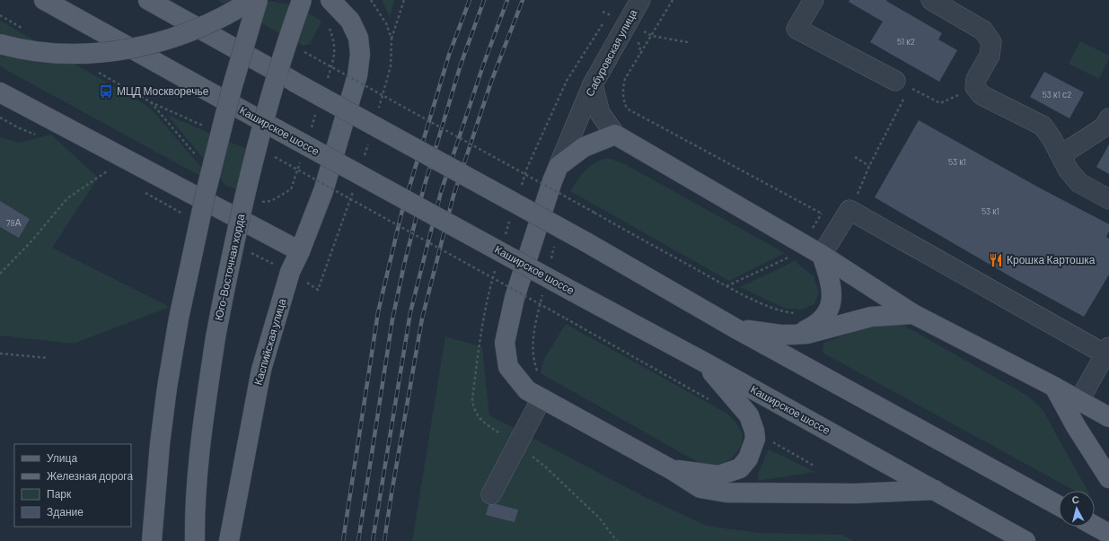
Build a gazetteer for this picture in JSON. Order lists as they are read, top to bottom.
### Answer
{
  "streets": {
    "main road": ["Каширское шоссе", "Юго-Восточная хорда", "Каспийская улица"],
    "street": ["Сабуровская улица"]
  },
  "places": {
    "bus stop": ["МЦД Москворечье"],
    "restaurant": ["Крошка Картошка"]
  },
  "house_numbers": [
    "51 к2",
    "53 к1 с2",
    "53 к1",
    "53 к1",
    "78А"
  ],
  "legend": [
    "Улица",
    "Железная дорога",
    "Парк",
    "Здание"
  ],
  "north": "top"
}
